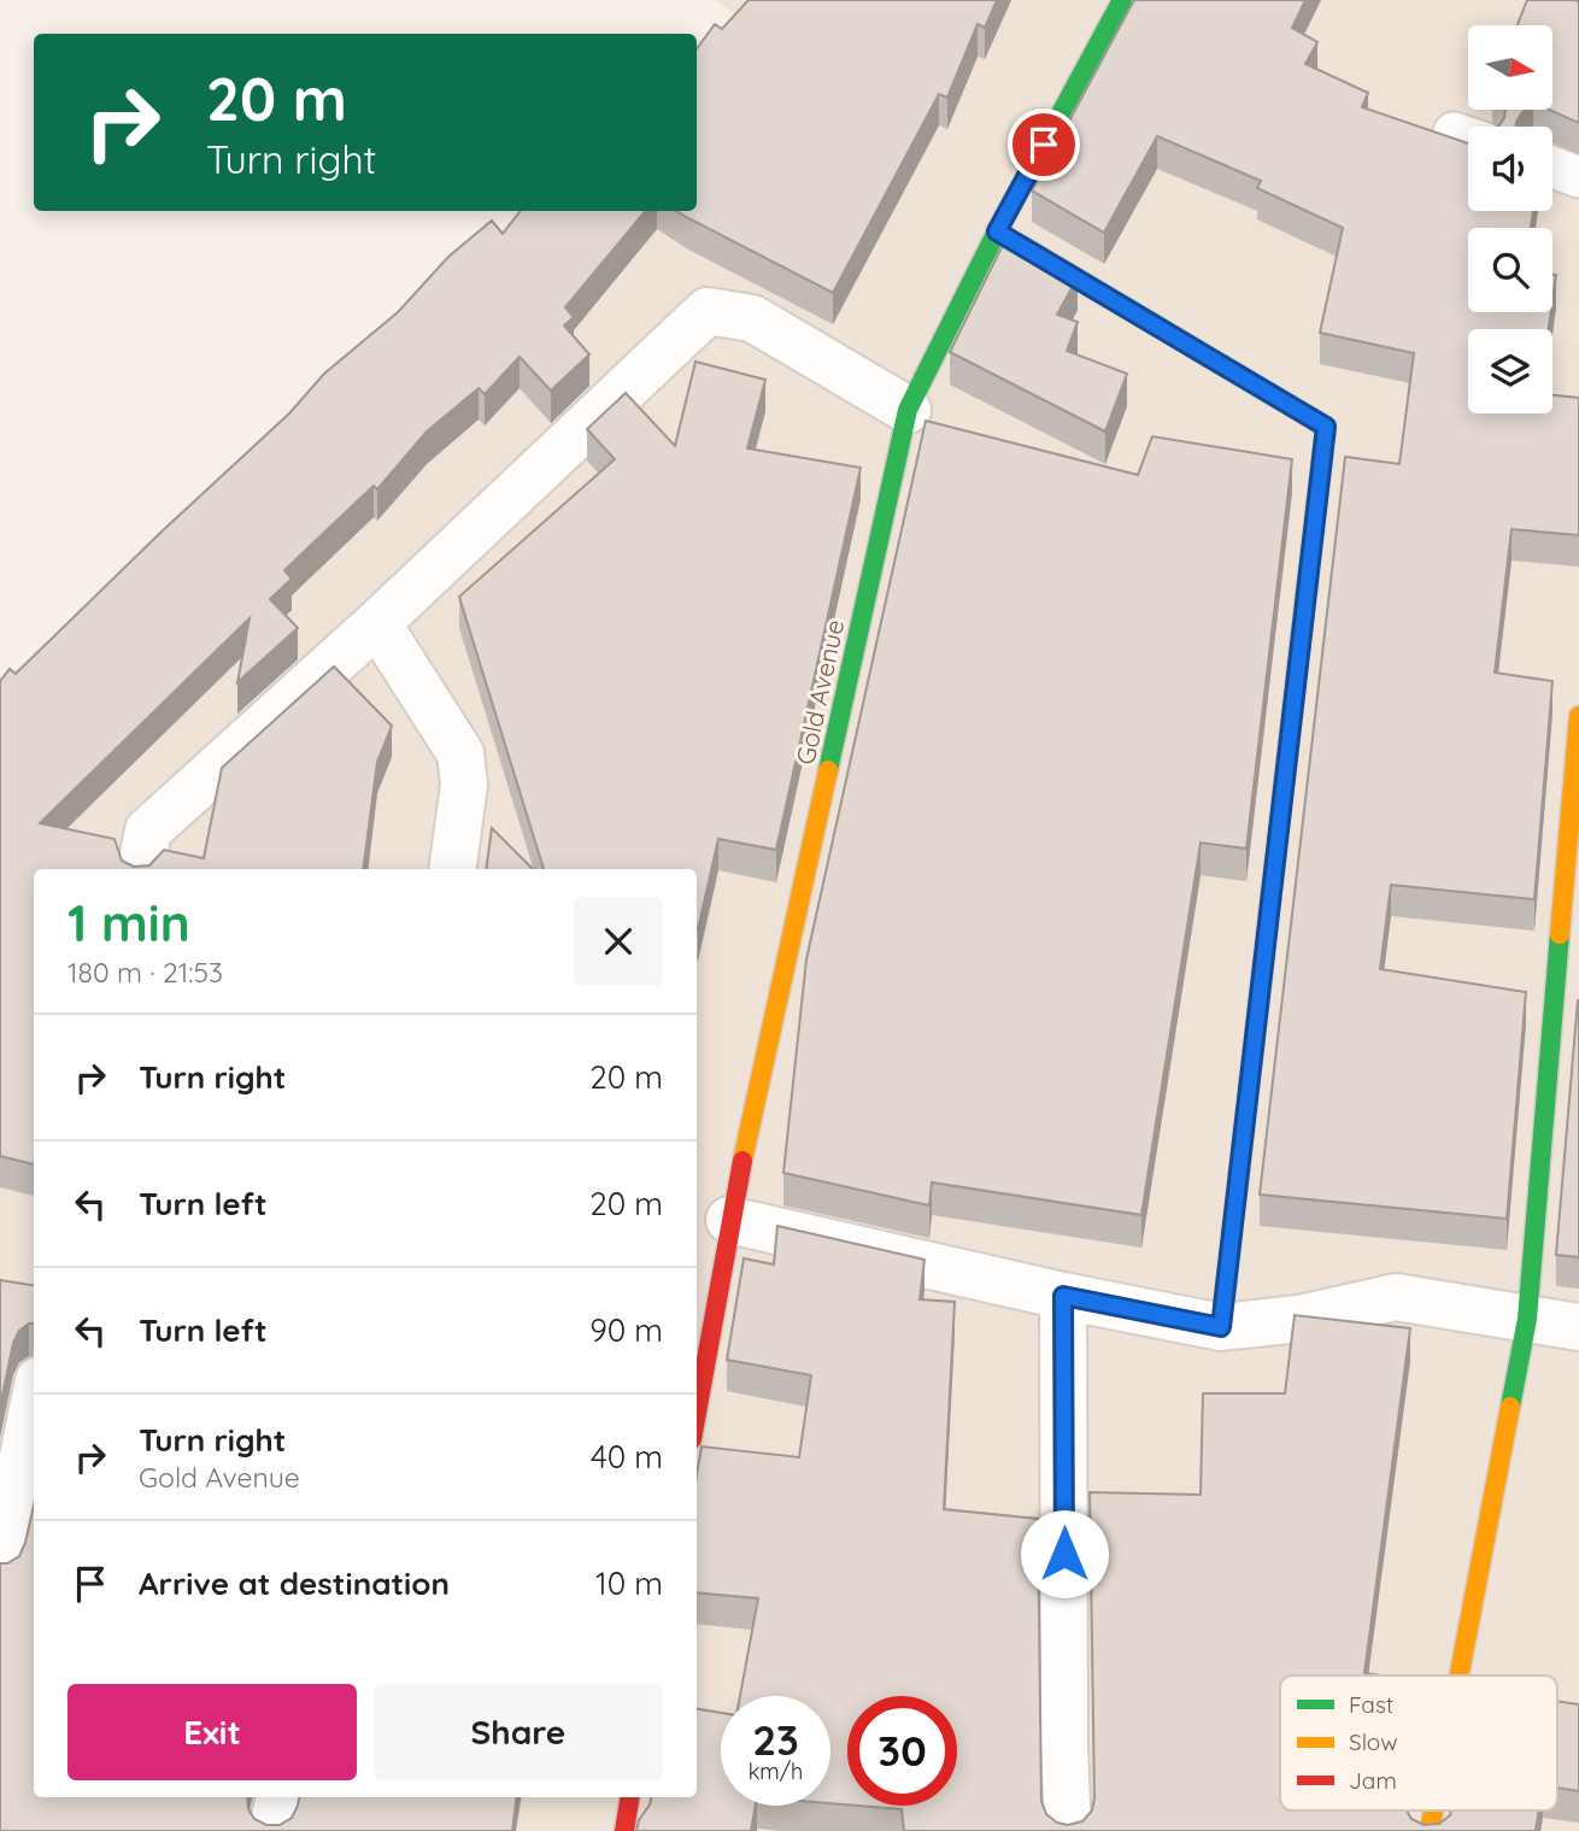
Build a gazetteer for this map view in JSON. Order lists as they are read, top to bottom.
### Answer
{
  "streets": {
    "street": ["Gold Avenue"]
  },
  "legend": ["Fast", "Slow", "Jam"],
  "north": "right",
  "page": {
    "turn": ["20 m", "Turn right"],
    "heading": ["1 min", "180 m · 21:53"],
    "list": [
      {
        "name": "Turn right",
        "value": "20 m"
      },
      {
        "name": "Turn left",
        "value": "20 m"
      },
      {
        "name": "Turn left",
        "value": "90 m"
      },
      {
        "name": "Turn right",
        "note": "Gold Avenue",
        "value": "40 m"
      },
      {
        "name": "Arrive at destination",
        "value": "10 m"
      }
    ],
    "buttons": ["Exit", "Share"],
    "speed": "23 km/h",
    "limit": "30"
  }
}
